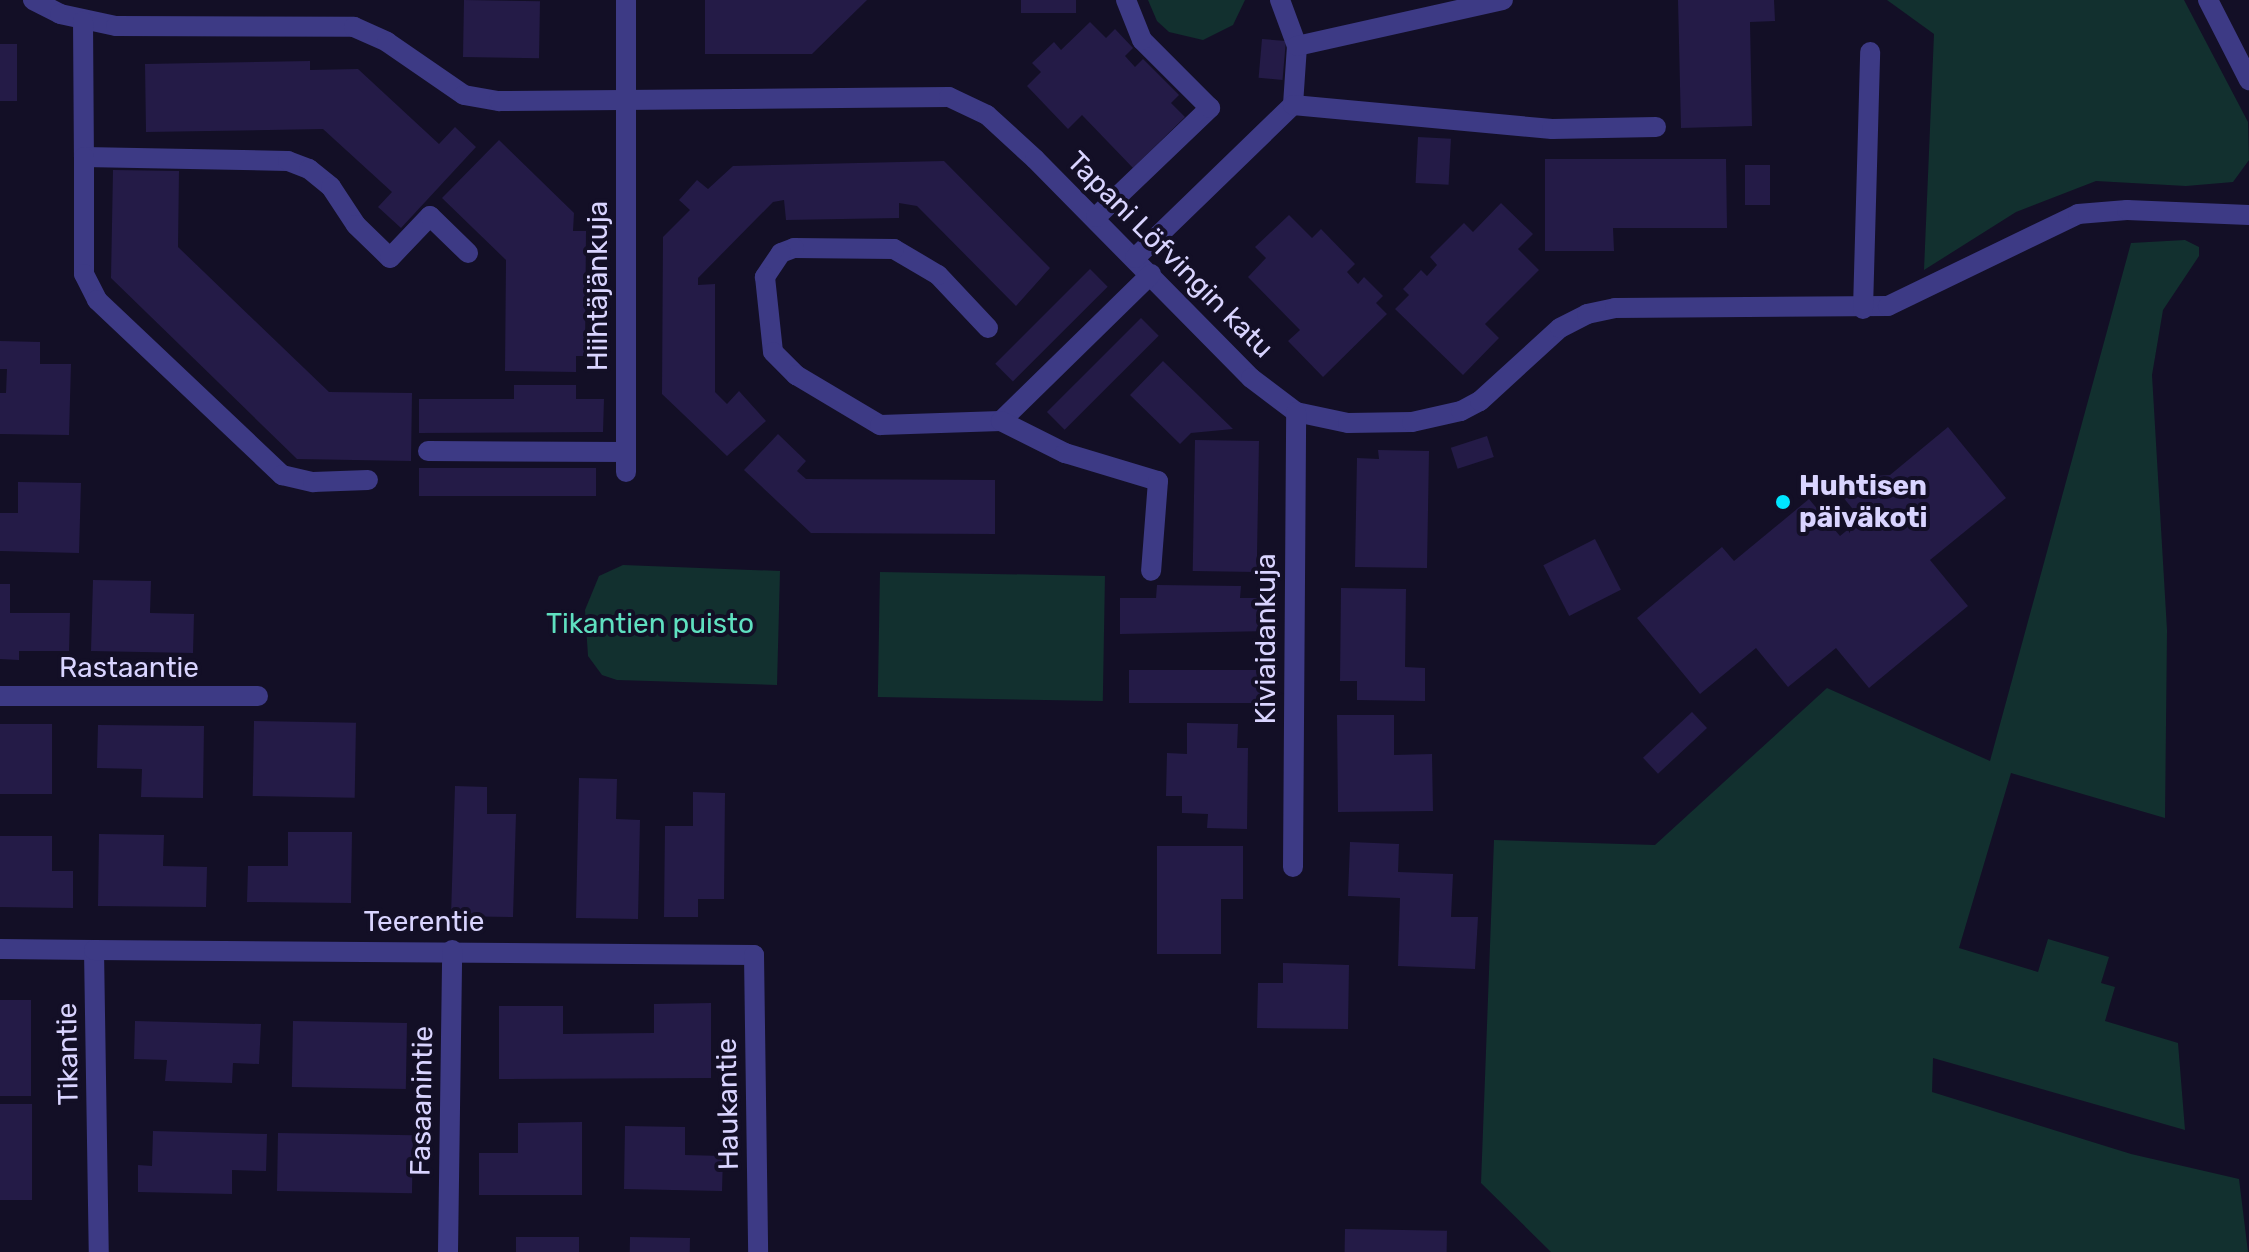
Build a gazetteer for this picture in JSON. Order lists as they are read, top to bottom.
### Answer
{
  "streets": {
    "street": [
      "Tapani Löfvingin katu",
      "Hiihtäjänkuja",
      "Kiviaidankuja",
      "Rastaantie",
      "Teerentie",
      "Tikantie",
      "Fasaanintie",
      "Haukantie"
    ]
  },
  "crossings": [
    ["Tapani Löfvingin katu", "Hiihtäjänkuja"],
    ["Tapani Löfvingin katu", "Kiviaidankuja"],
    ["Teerentie", "Tikantie"],
    ["Teerentie", "Fasaanintie"],
    ["Teerentie", "Haukantie"]
  ],
  "parks": ["Tikantien puisto"],
  "places": ["Huhtisen päiväkoti"]
}
